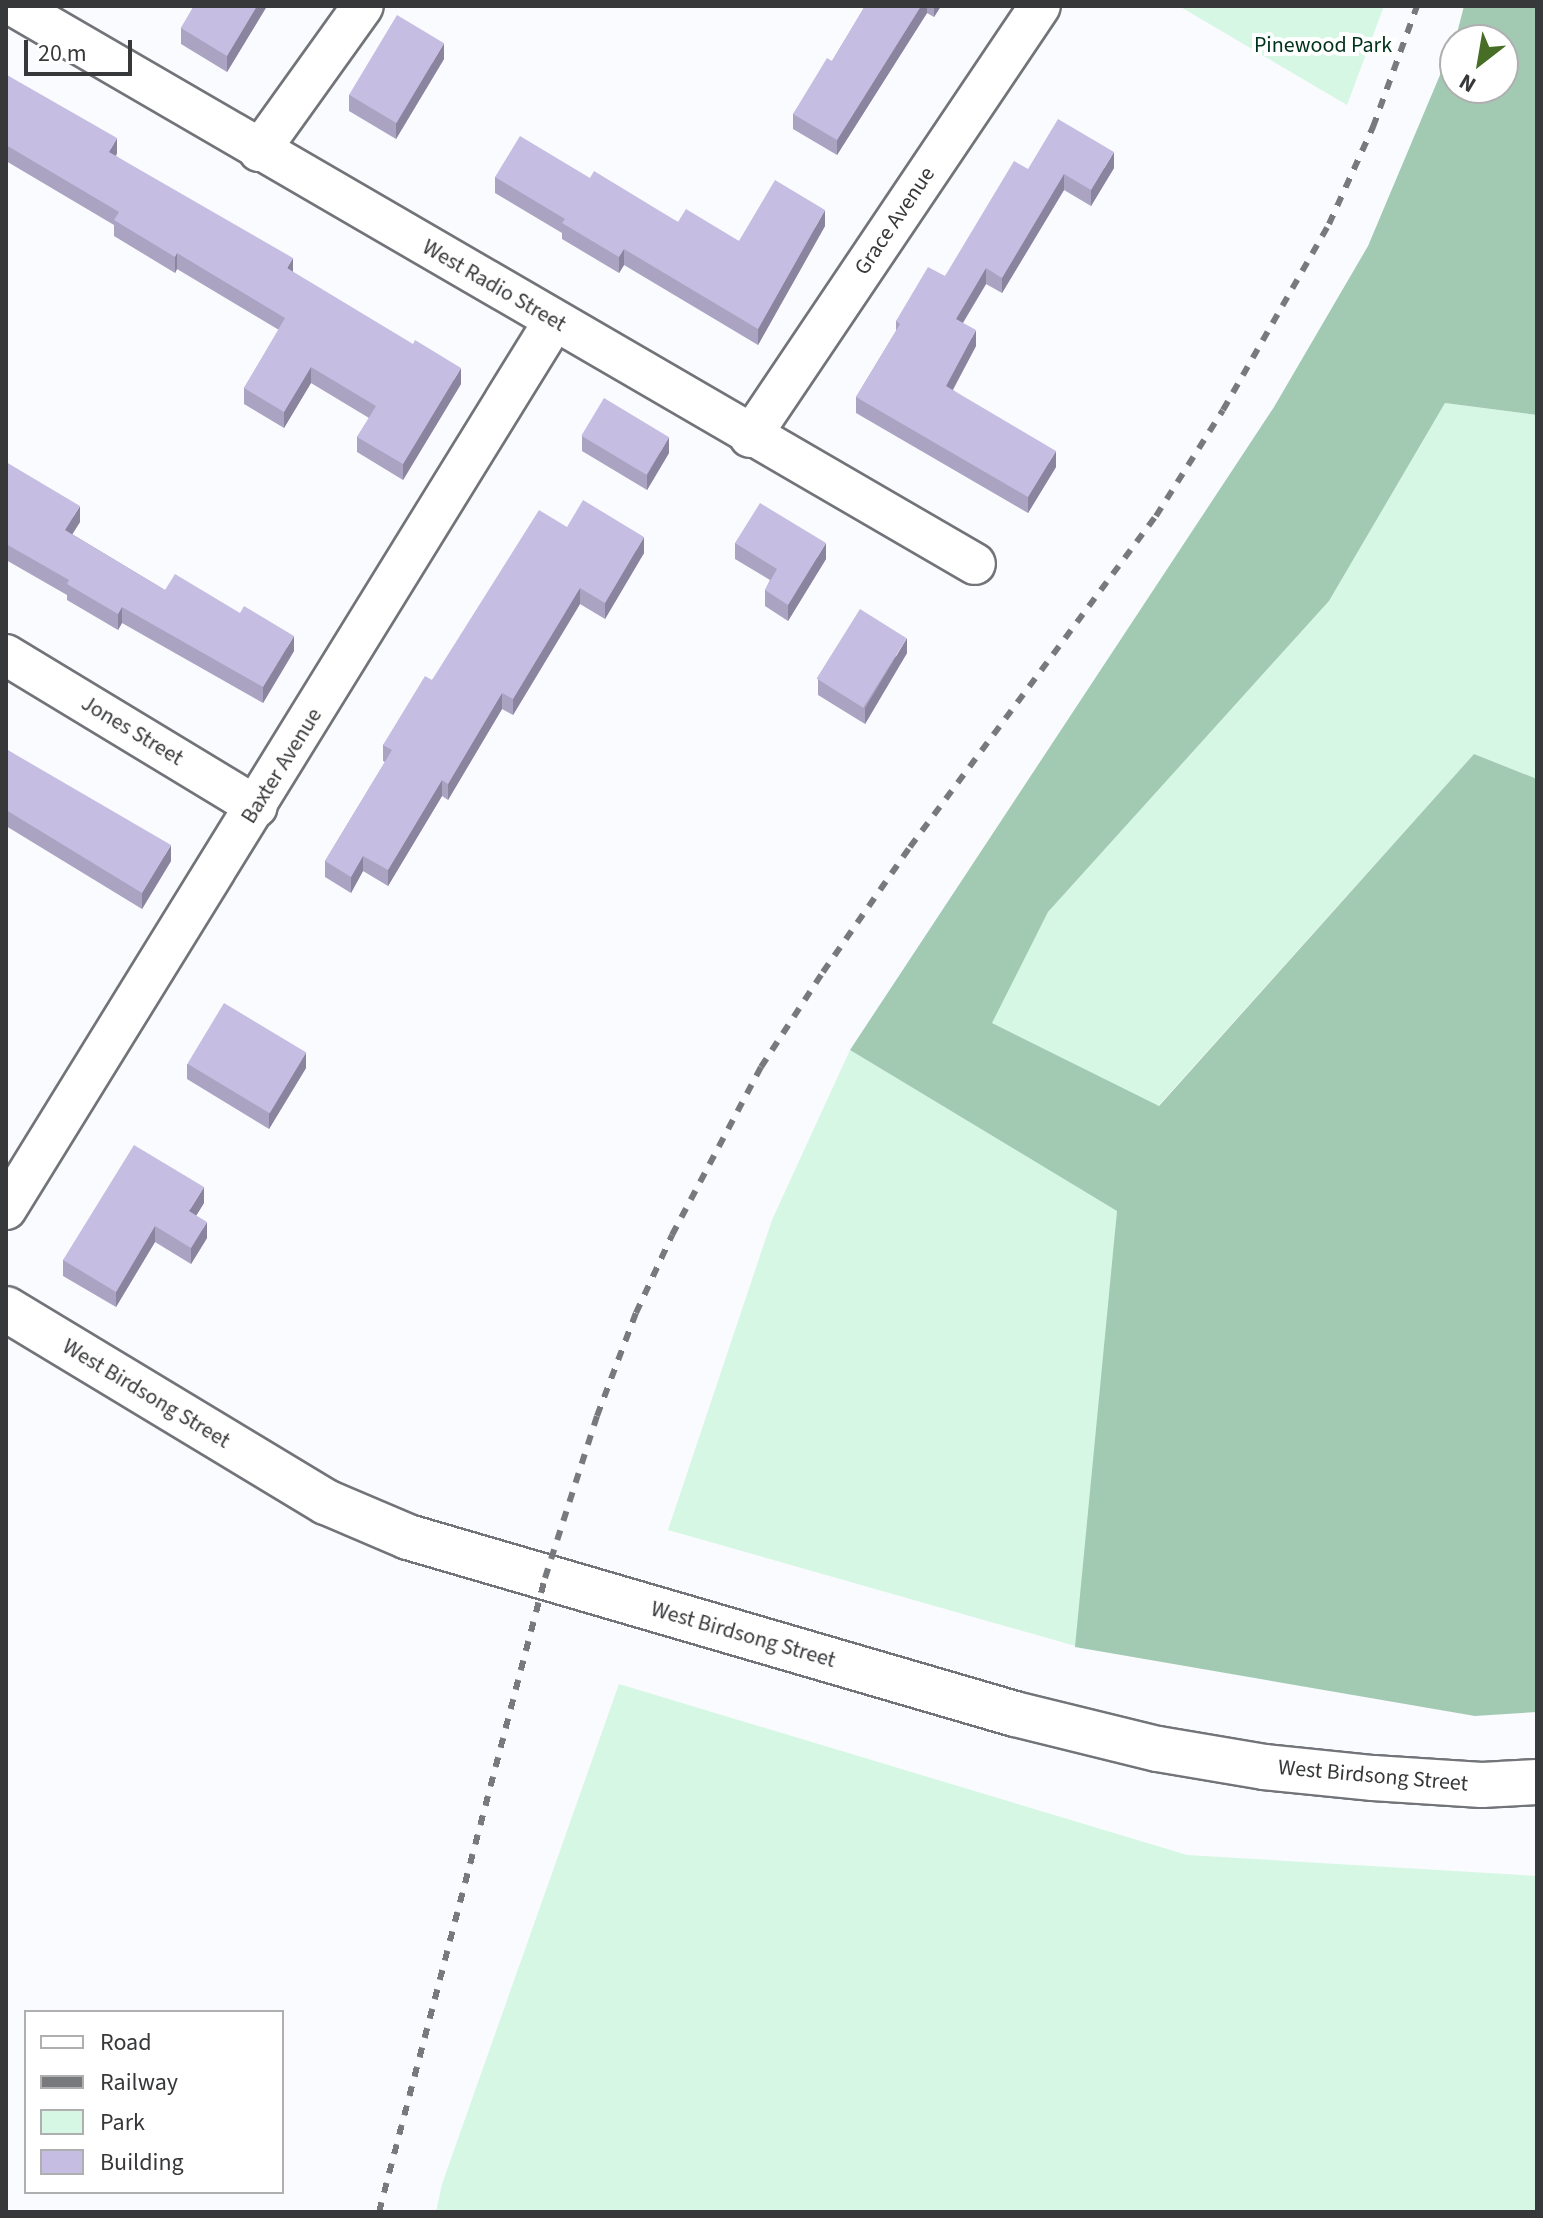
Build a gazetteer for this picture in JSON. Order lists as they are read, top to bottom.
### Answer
{
  "streets": {
    "street": [
      "Grace Avenue",
      "West Radio Street",
      "Jones Street",
      "Baxter Avenue",
      "West Birdsong Street"
    ]
  },
  "crossings": [
    ["Grace Avenue", "West Radio Street"],
    ["West Radio Street", "Baxter Avenue"],
    ["Jones Street", "Baxter Avenue"]
  ],
  "parks": ["Pinewood Park"],
  "legend": [
    "Road",
    "Railway",
    "Park",
    "Building"
  ],
  "scale_bar": "20 m",
  "north": "bottom left"
}
